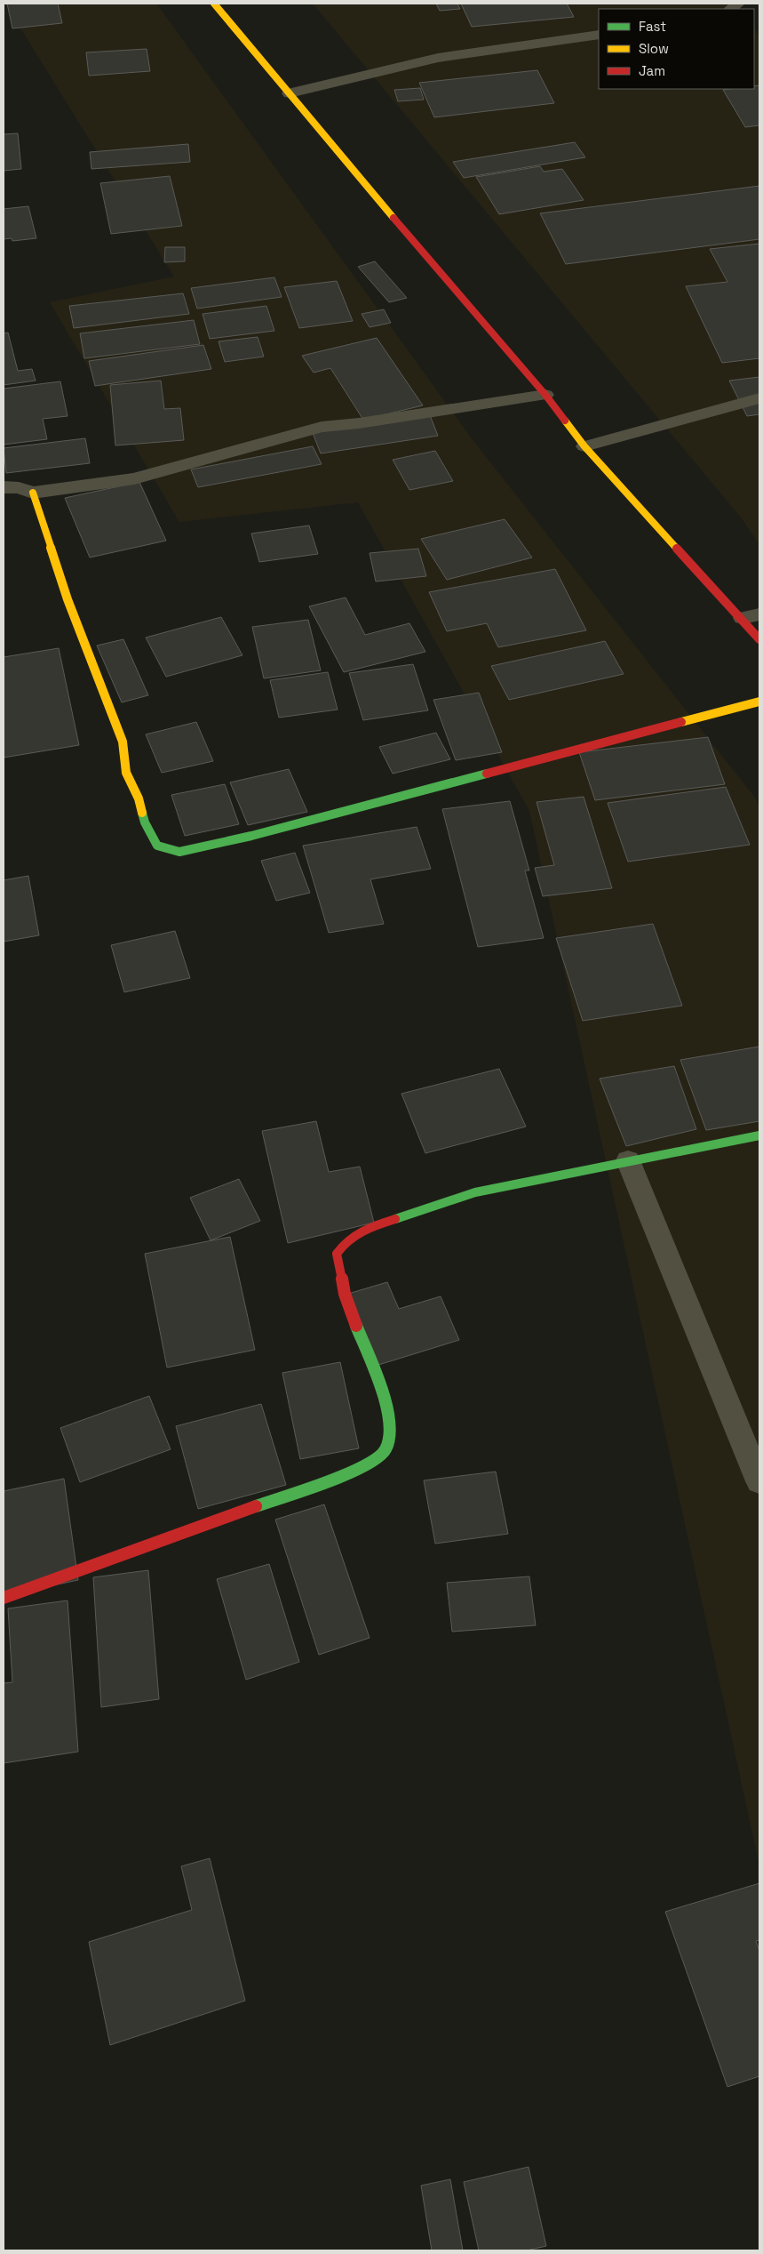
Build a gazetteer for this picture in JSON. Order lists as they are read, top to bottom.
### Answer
{
  "legend": ["Fast", "Slow", "Jam"]
}
